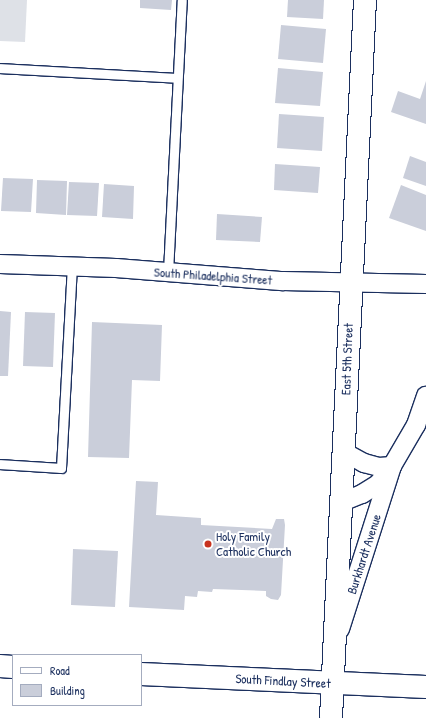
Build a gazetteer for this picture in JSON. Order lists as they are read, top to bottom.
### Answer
{
  "streets": {
    "street": [
      "South Philadelphia Street",
      "East 5th Street",
      "Burkhardt Avenue",
      "South Findlay Street"
    ]
  },
  "crossings": [
    ["South Philadelphia Street", "East 5th Street"],
    ["East 5th Street", "Burkhardt Avenue"],
    ["East 5th Street", "South Findlay Street"]
  ],
  "places": ["Holy Family Catholic Church"],
  "legend": ["Road", "Building"]
}
